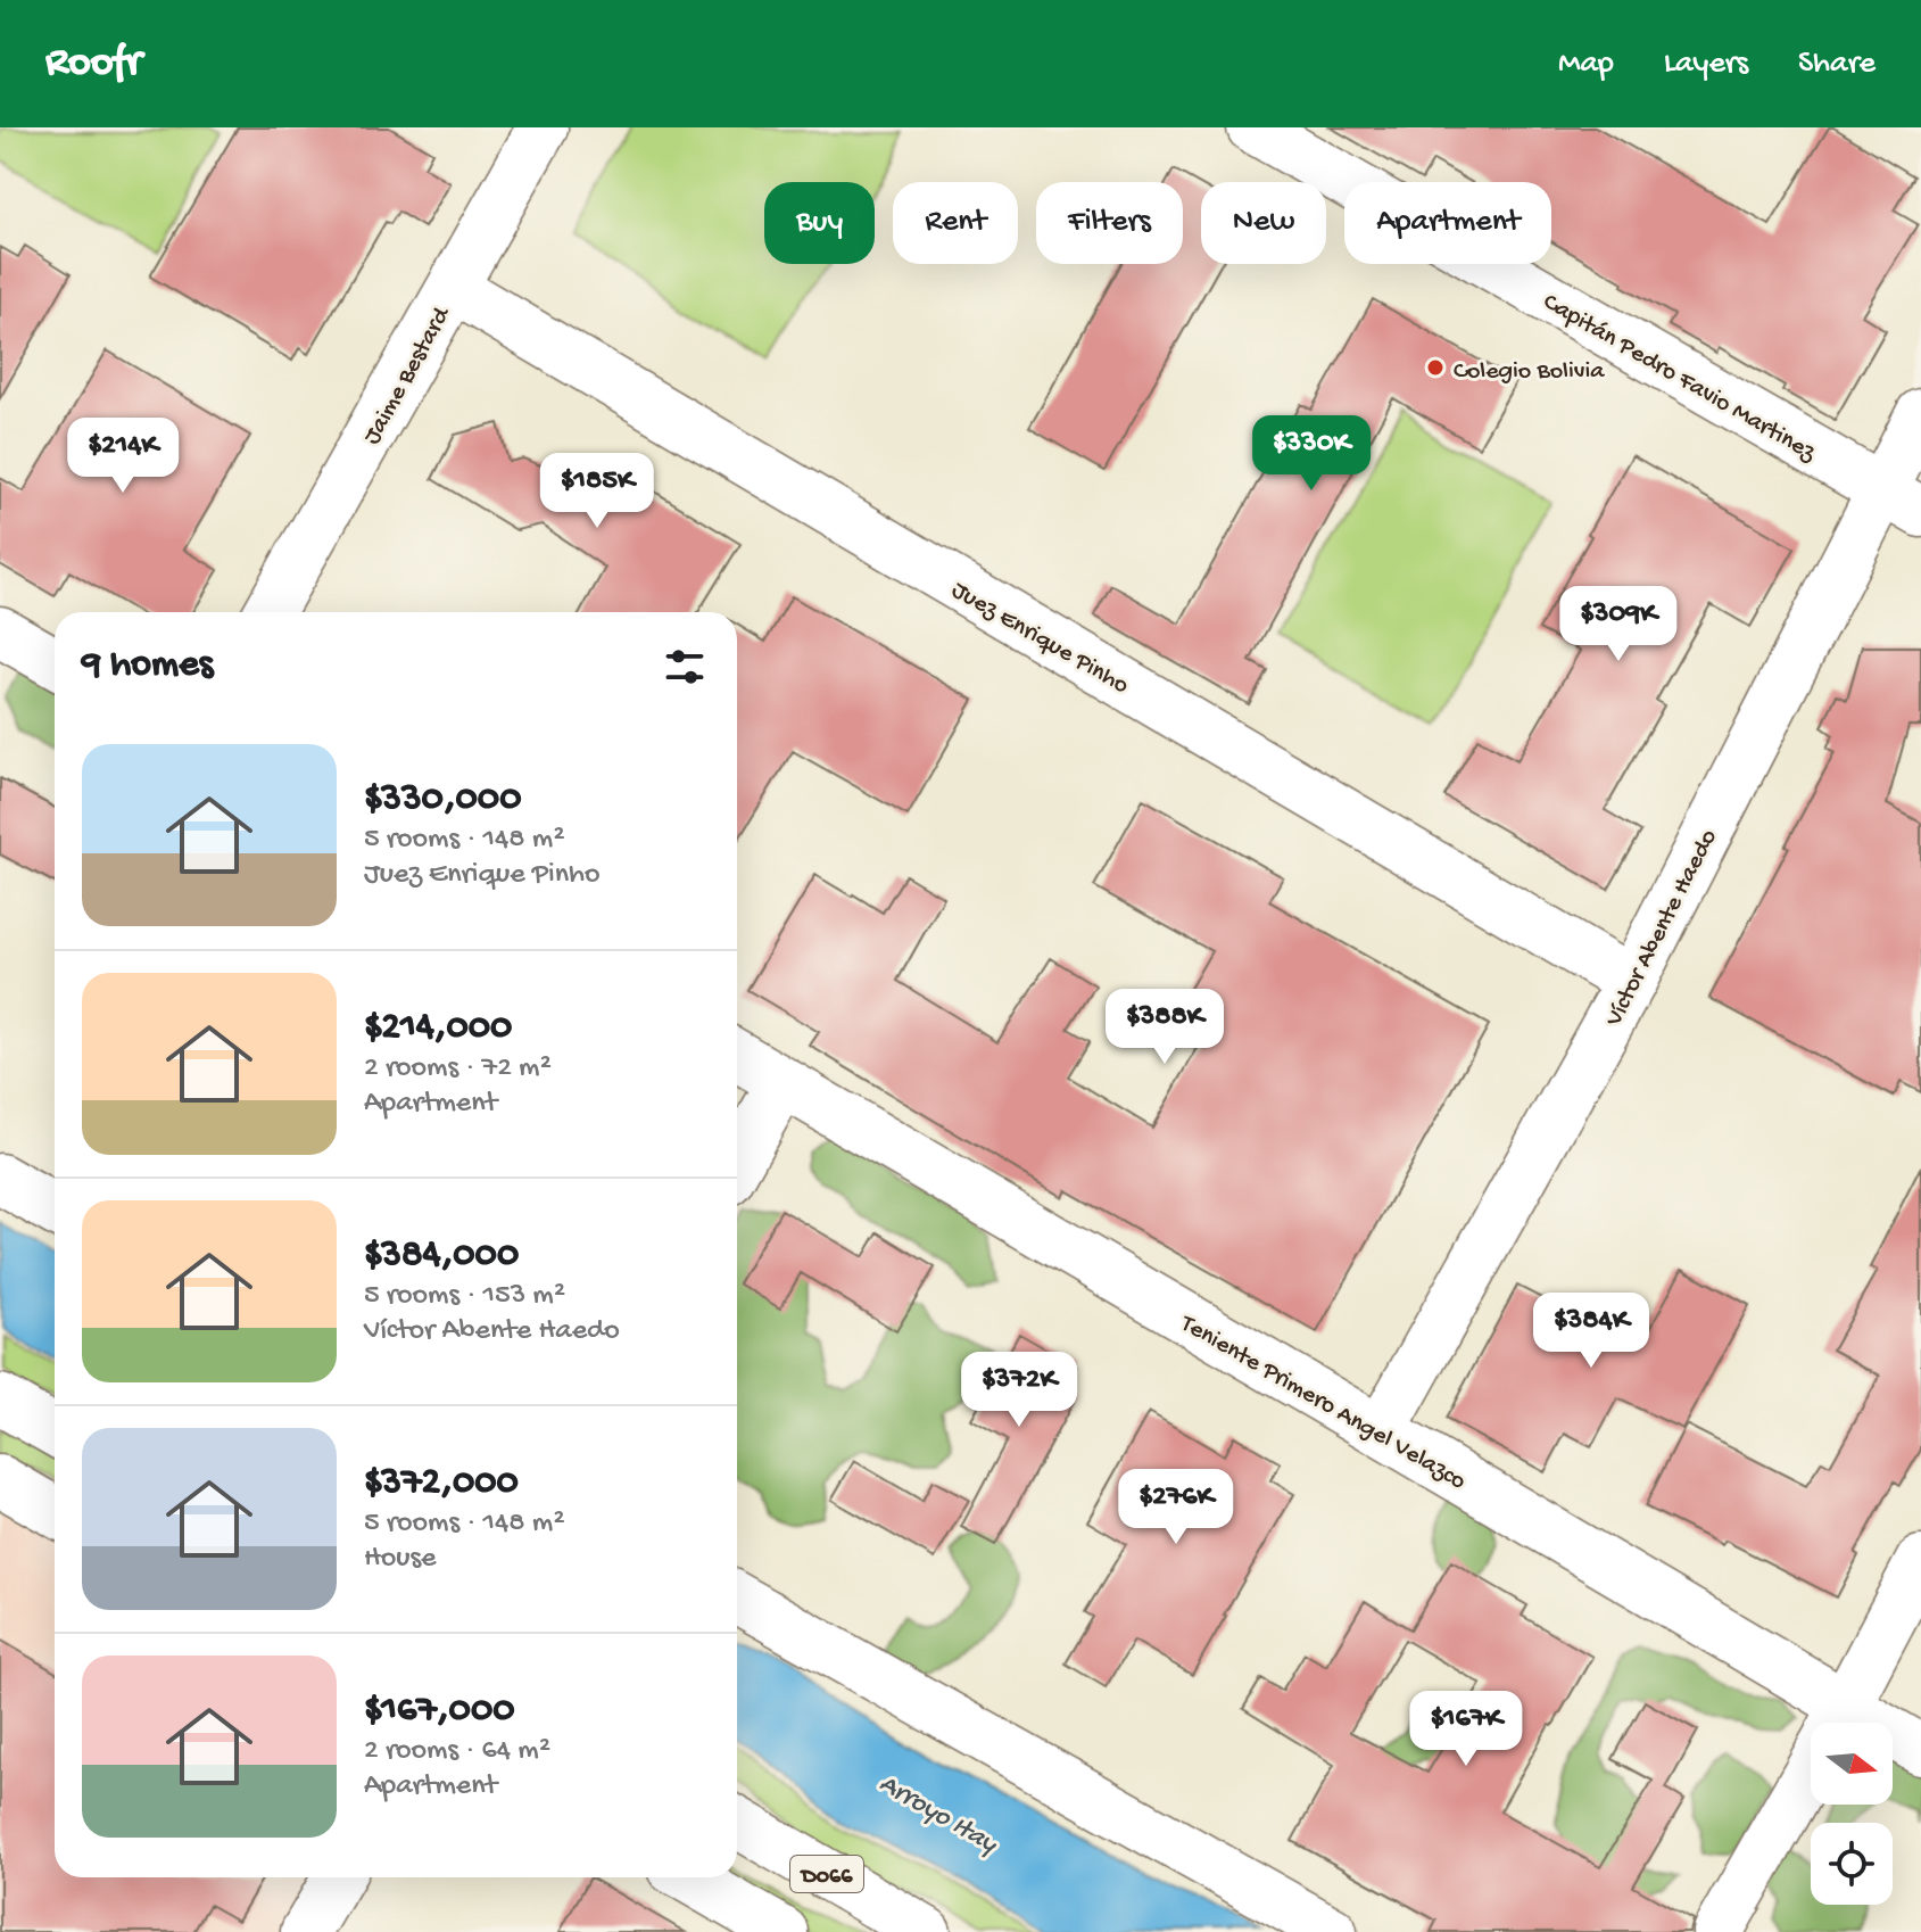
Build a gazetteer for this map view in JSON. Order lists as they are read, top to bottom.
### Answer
{
  "streets": {
    "main road": [
      "Jaime Bestard",
      "Capitán Pedro Favio Martinez",
      "Juez Enrique Pinho",
      "Víctor Abente Haedo",
      "Teniente Primero Angel Velazco",
      "D066"
    ]
  },
  "crossings": [
    ["Jaime Bestard", "Juez Enrique Pinho"],
    ["Capitán Pedro Favio Martinez", "Víctor Abente Haedo"],
    ["Juez Enrique Pinho", "Víctor Abente Haedo"],
    ["Víctor Abente Haedo", "Teniente Primero Angel Velazco"]
  ],
  "water": ["Arroyo Itay"],
  "places": ["Colegio Bolivia"],
  "north": "right",
  "page": {
    "header": "Roofr",
    "nav": ["Map", "Layers", "Share"],
    "chip": [
      "Buy",
      "Rent",
      "Filters",
      "New",
      "Apartment"
    ],
    "price": [
      "$330K",
      "$214K",
      "$185K",
      "$309K",
      "$388K",
      "$384K",
      "$372K",
      "$276K",
      "$167K"
    ],
    "heading": "9 homes",
    "list": [
      {
        "name": "$330,000",
        "note": "5 rooms · 148 m² · Juez Enrique Pinho"
      },
      {
        "name": "$214,000",
        "note": "2 rooms · 72 m² · Apartment"
      },
      {
        "name": "$384,000",
        "note": "5 rooms · 153 m² · Víctor Abente Haedo"
      },
      {
        "name": "$372,000",
        "note": "5 rooms · 148 m² · House"
      },
      {
        "name": "$167,000",
        "note": "2 rooms · 64 m² · Apartment"
      }
    ]
  }
}
